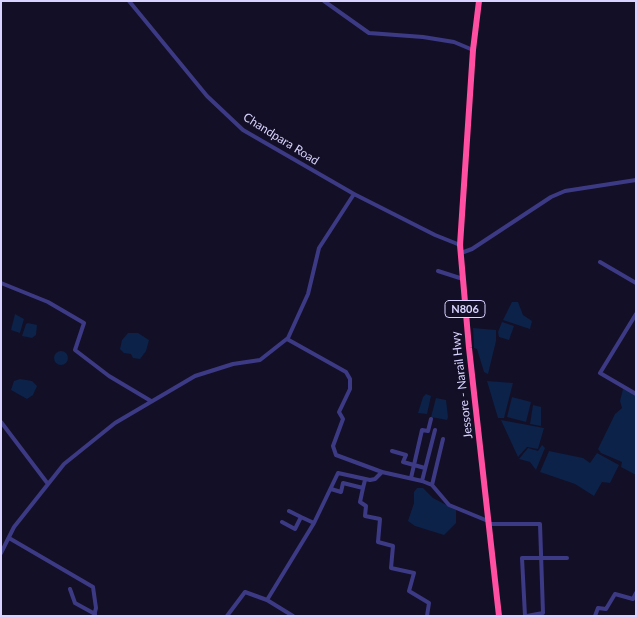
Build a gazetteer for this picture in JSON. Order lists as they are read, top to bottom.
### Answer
{
  "streets": {
    "highway": ["N806", "Jessore - Narail Hwy"],
    "street": ["Chandpara Road"]
  },
  "crossings": [
    ["Chandpara Road", "Jessore - Narail Hwy"]
  ]
}
